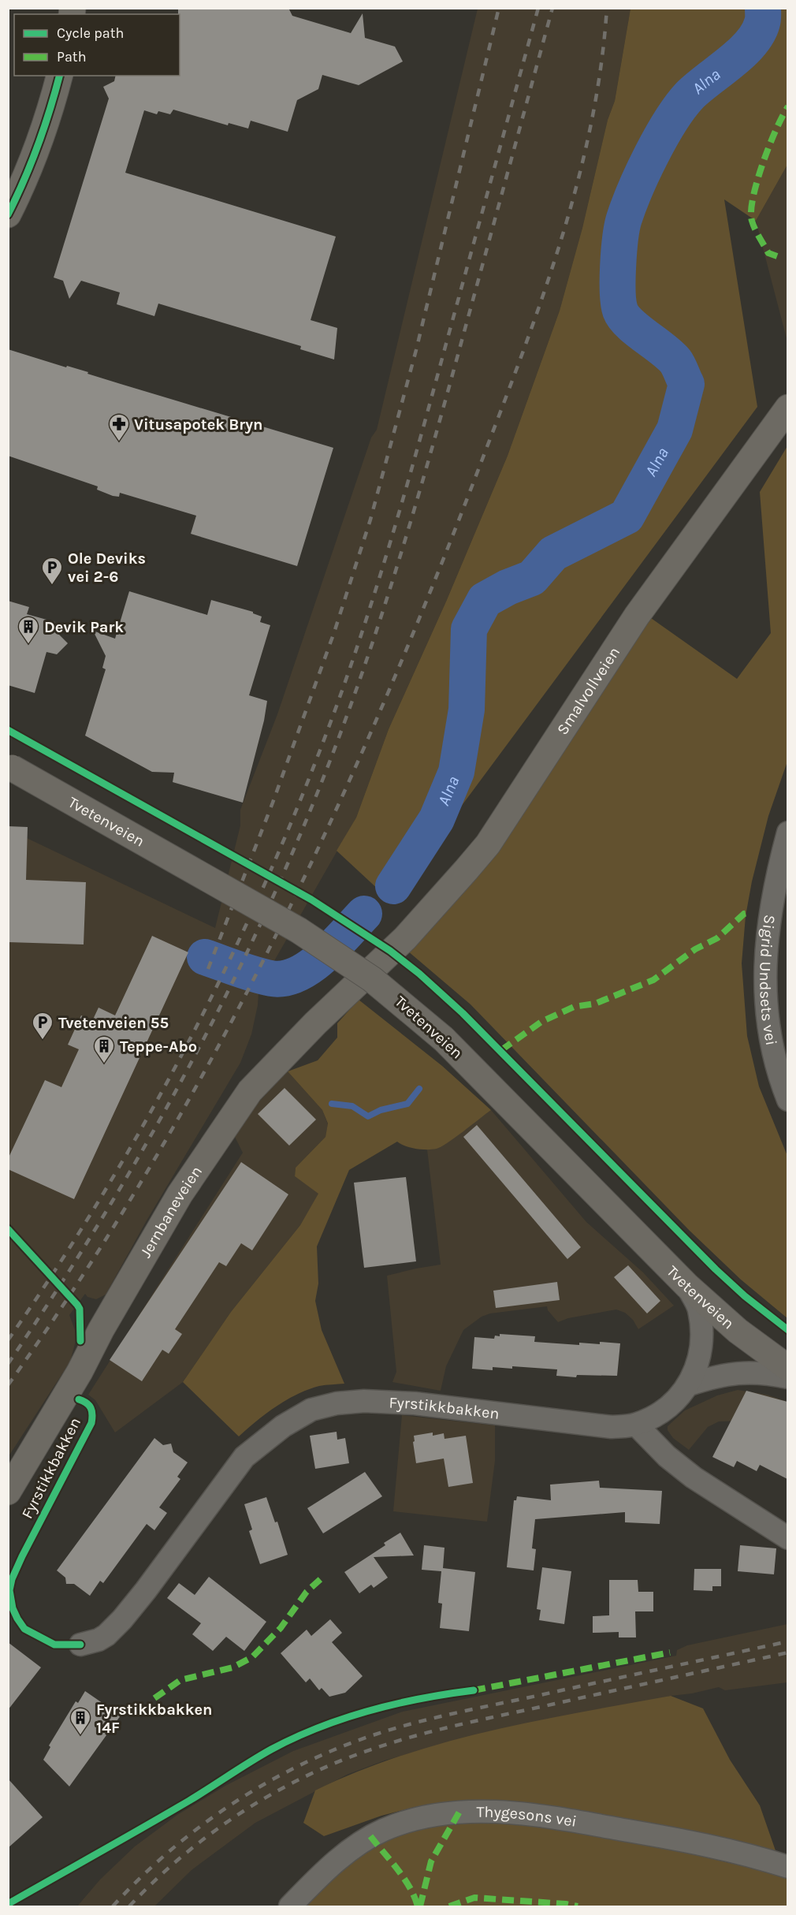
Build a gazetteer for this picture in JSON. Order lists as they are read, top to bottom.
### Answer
{
  "streets": {
    "street": [
      "Smalvollveien",
      "Tvetenveien",
      "Sigrid Undsets vei",
      "Jernbaneveien",
      "Fyrstikkbakken",
      "Thygesons vei"
    ]
  },
  "crossings": [
    ["Smalvollveien", "Jernbaneveien"],
    ["Tvetenveien", "Fyrstikkbakken"]
  ],
  "water": ["Alna"],
  "places": {
    "pharmacy": ["Vitusapotek Bryn"],
    "parking": ["Ole Deviks vei 2-6", "Tvetenveien 55"],
    "building": ["Devik Park", "Teppe-Abo", "Fyrstikkbakken 14F"]
  },
  "legend": ["Cycle path", "Path"]
}
